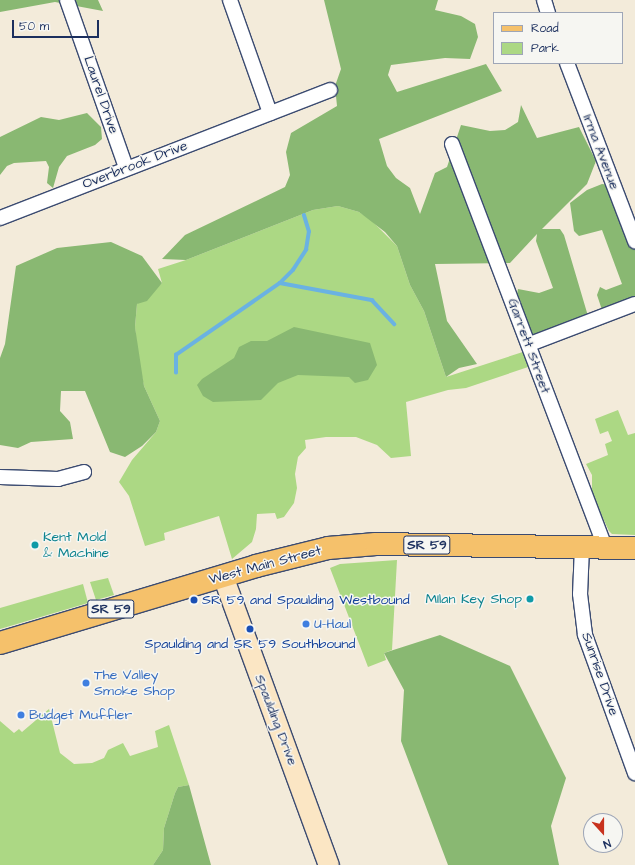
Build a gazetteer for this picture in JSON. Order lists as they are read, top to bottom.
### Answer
{
  "streets": {
    "main road": ["SR 59", "West Main Street"],
    "street": [
      "Laurel Drive",
      "Irma Avenue",
      "Overbrook Drive",
      "Garrett Street",
      "Sunrise Drive",
      "Spaulding Drive"
    ]
  },
  "crossings": [
    ["Laurel Drive", "Overbrook Drive"],
    ["Garrett Street", "West Main Street"],
    ["West Main Street", "Sunrise Drive"],
    ["West Main Street", "Spaulding Drive"]
  ],
  "places": [
    "Kent Mold & Machine",
    "MIlan Key Shop",
    "SR 59 and Spaulding Westbound",
    "U-Haul",
    "Spaulding and SR 59 Southbound",
    "The Valley Smoke Shop",
    "Budget Muffler"
  ],
  "legend": ["Road", "Park"],
  "scale_bar": "50 m",
  "north": "bottom"
}
